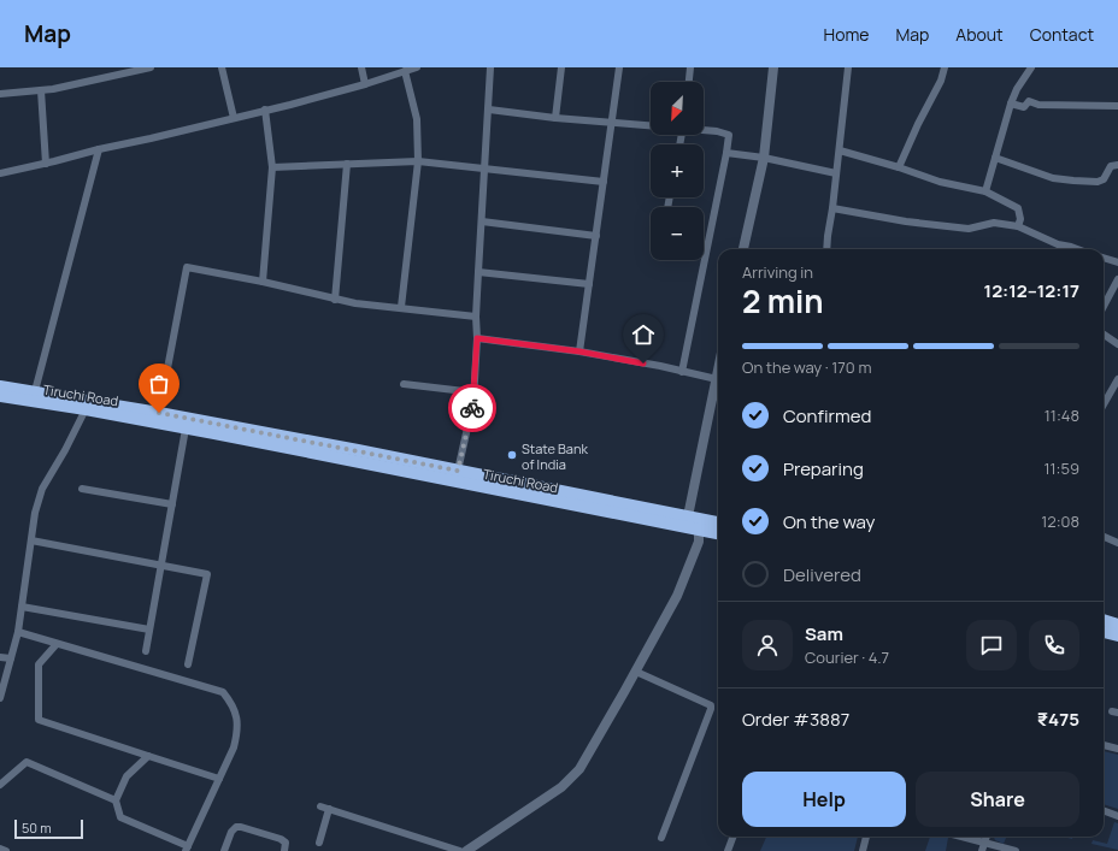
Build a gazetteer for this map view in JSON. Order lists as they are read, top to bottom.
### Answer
{
  "streets": {
    "highway": ["Tiruchi Road"]
  },
  "places": ["State Bank of India"],
  "scale_bar": "50 m",
  "north": "bottom left",
  "page": {
    "header": "Map",
    "nav": [
      "Home",
      "Map",
      "About",
      "Contact"
    ],
    "map_buttons": ["+", "−"],
    "heading": ["2 min", "Arriving in", "12:12–12:17"],
    "panel": [
      "Sam",
      "Courier · 4.7",
      "Order #3887",
      "₹475"
    ],
    "bar": "On the way · 170 m",
    "list": [
      ["Confirmed", "11:48"],
      ["Preparing", "11:59"],
      ["On the way", "12:08"],
      "Delivered"
    ],
    "buttons": ["Help", "Share"],
    "scale": "50 m"
  }
}
